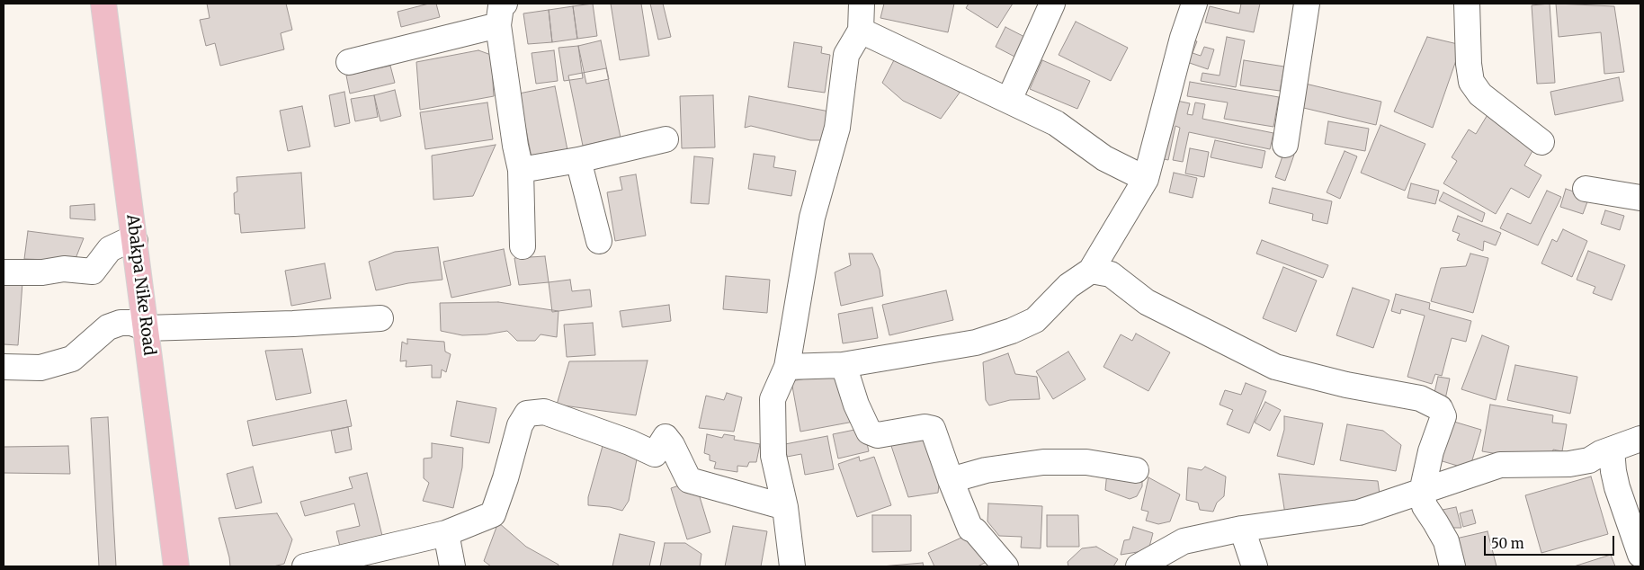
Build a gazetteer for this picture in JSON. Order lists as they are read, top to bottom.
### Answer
{
  "streets": {
    "main road": ["Abakpa Nike Road"]
  },
  "scale_bar": "50 m"
}
